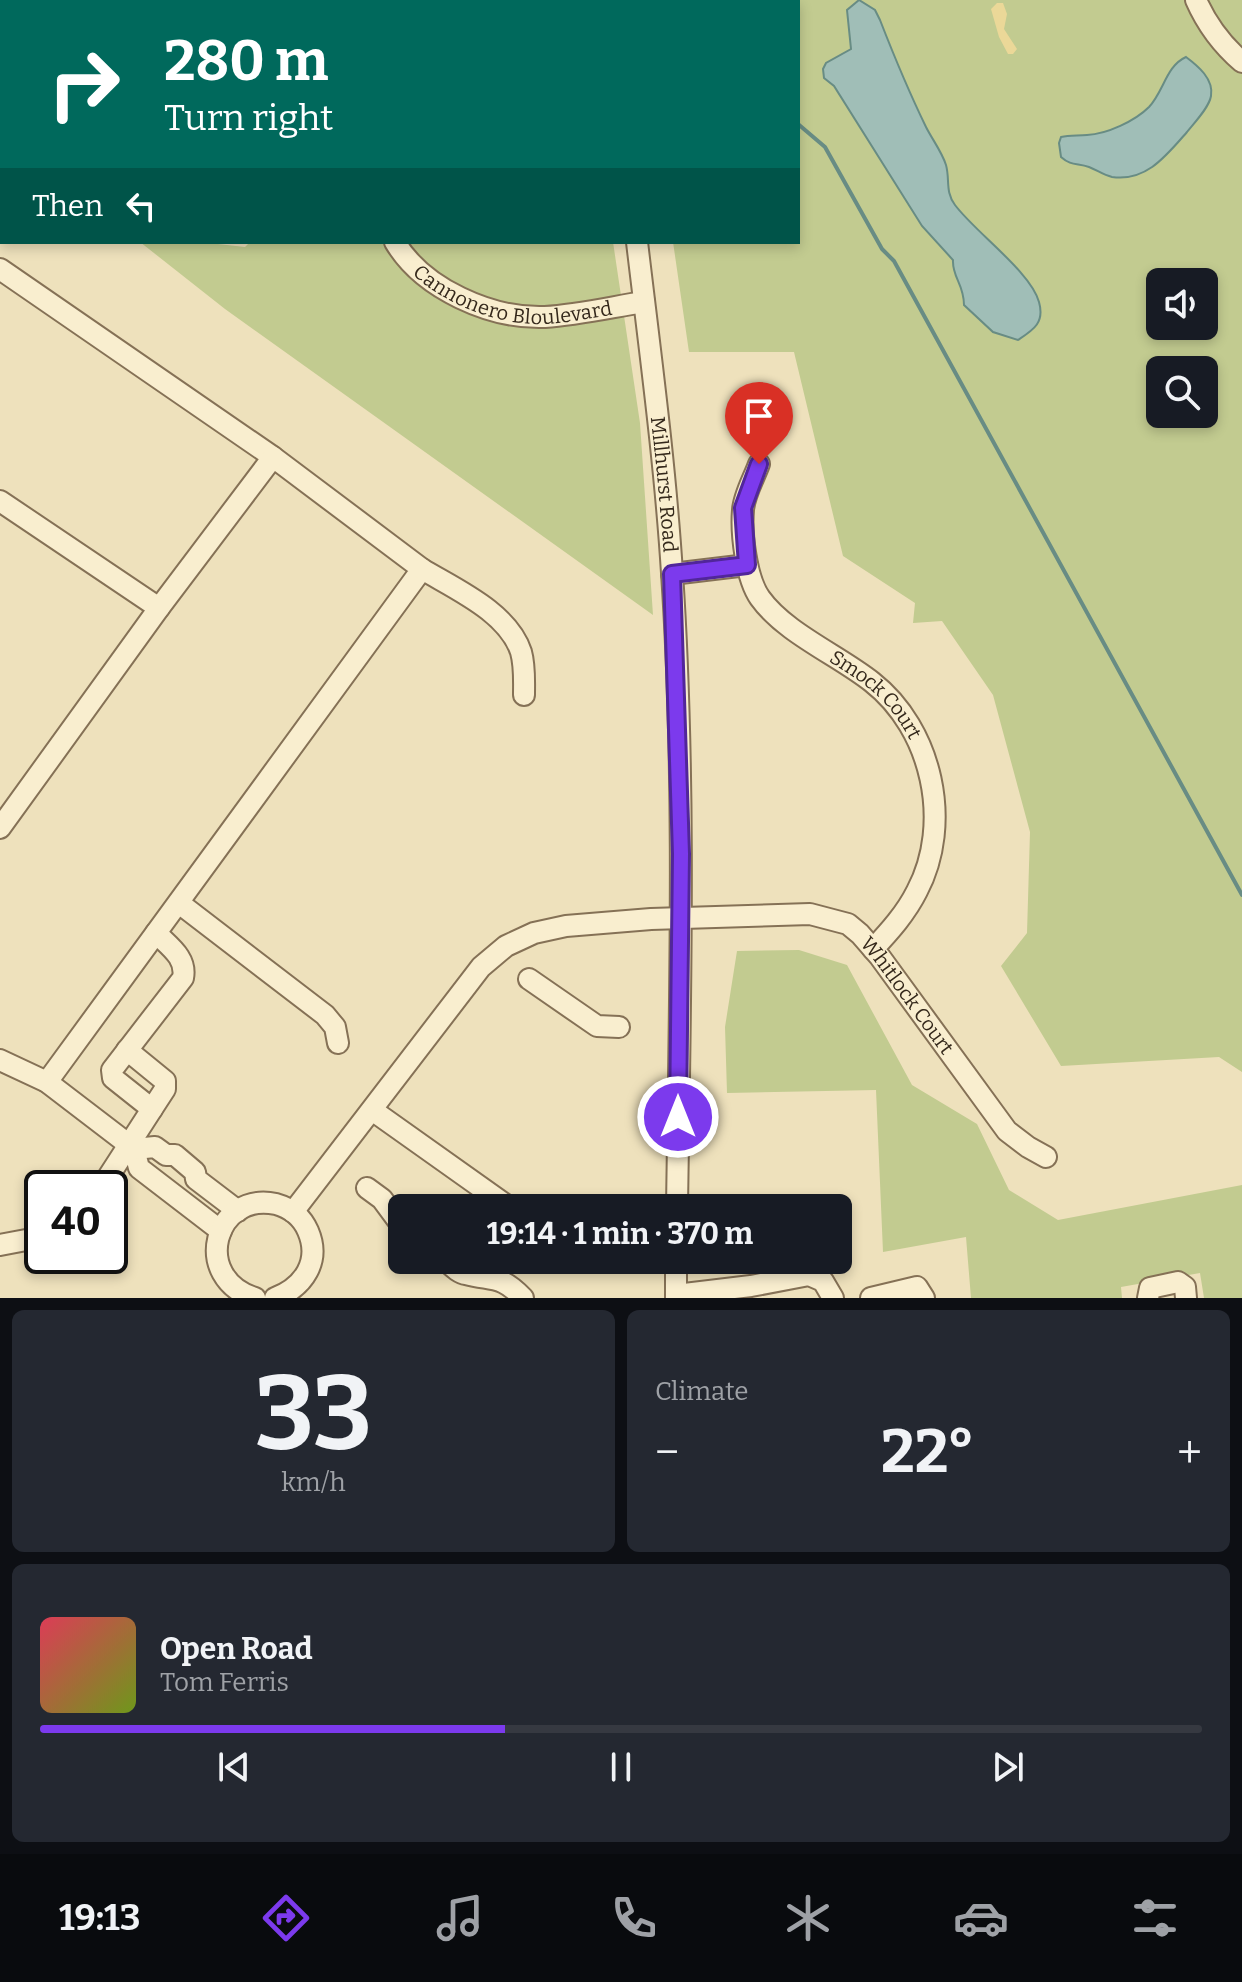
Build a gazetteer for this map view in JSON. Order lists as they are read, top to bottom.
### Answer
{
  "streets": {
    "street": [
      "Cannonero Bloulevard",
      "Millhurst Road",
      "Smock Court",
      "Whitlock Court"
    ]
  },
  "crossings": [
    ["Cannonero Bloulevard", "Millhurst Road"],
    ["Millhurst Road", "Whitlock Court"],
    ["Smock Court", "Whitlock Court"]
  ],
  "page": {
    "turn": ["280 m", "Turn right"],
    "then": "Then",
    "limit": "40",
    "trip": "19:14 · 1 min · 370 m",
    "tile": [
      ["33", "km/h"],
      "Climate"
    ],
    "heat": ["−", "22°", "+"],
    "song": ["Open Road", "Tom Ferris"],
    "tabs": "19:13"
  }
}
